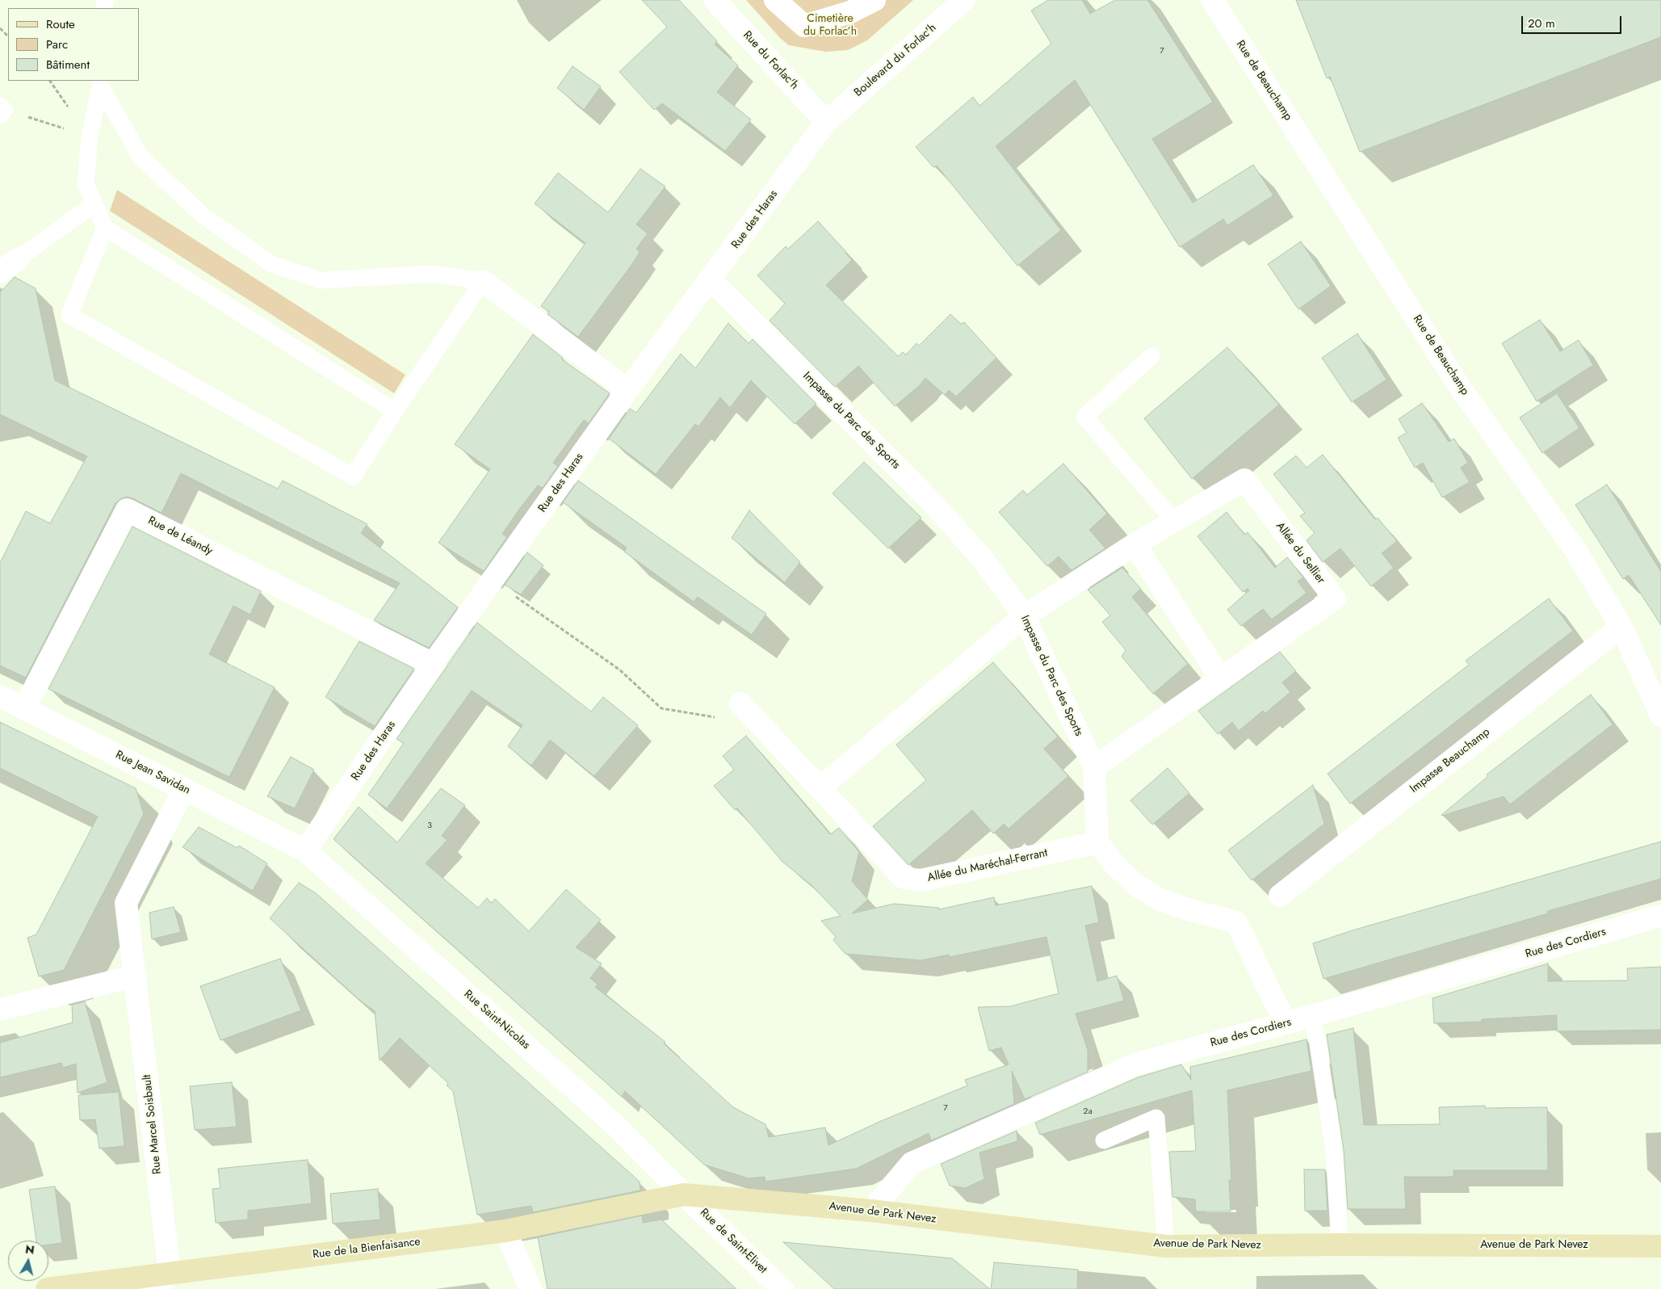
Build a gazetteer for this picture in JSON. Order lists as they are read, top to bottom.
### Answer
{
  "streets": {
    "street": [
      "Rue du Forlac'h",
      "Boulevard du Forlac'h",
      "Rue de Beauchamp",
      "Rue des Haras",
      "Impasse du Parc des Sports",
      "Rue de Léandy",
      "Allée du Sellier",
      "Impasse Beauchamp",
      "Rue Jean Savidan",
      "Allée du Maréchal-Ferrant",
      "Rue des Cordiers",
      "Rue Saint-Nicolas",
      "Rue Marcel Soisbault",
      "Avenue de Park Nevez",
      "Rue de Saint-Elivet",
      "Rue de la Bienfaisance"
    ]
  },
  "crossings": [
    ["Rue du Forlac'h", "Boulevard du Forlac'h"],
    ["Rue du Forlac'h", "Rue des Haras"],
    ["Boulevard du Forlac'h", "Rue des Haras"],
    ["Rue de Beauchamp", "Impasse Beauchamp"],
    ["Rue des Haras", "Impasse du Parc des Sports"],
    ["Rue des Haras", "Rue de Léandy"],
    ["Rue des Haras", "Rue Jean Savidan"],
    ["Rue des Haras", "Rue Saint-Nicolas"],
    ["Impasse du Parc des Sports", "Allée du Sellier"],
    ["Impasse du Parc des Sports", "Allée du Maréchal-Ferrant"],
    ["Rue de Léandy", "Rue Jean Savidan"],
    ["Rue Jean Savidan", "Rue Saint-Nicolas"],
    ["Rue Jean Savidan", "Rue Marcel Soisbault"],
    ["Rue des Cordiers", "Avenue de Park Nevez"],
    ["Rue Saint-Nicolas", "Avenue de Park Nevez"],
    ["Rue Saint-Nicolas", "Rue de Saint-Elivet"],
    ["Rue Saint-Nicolas", "Rue de la Bienfaisance"],
    ["Rue Marcel Soisbault", "Rue de la Bienfaisance"],
    ["Avenue de Park Nevez", "Rue de Saint-Elivet"],
    ["Avenue de Park Nevez", "Rue de la Bienfaisance"],
    ["Rue de Saint-Elivet", "Rue de la Bienfaisance"]
  ],
  "parks": ["Cimetière du Forlac’h"],
  "house_numbers": [
    "7",
    "3",
    "7",
    "2a"
  ],
  "legend": ["Route", "Parc", "Bâtiment"],
  "scale_bar": "20 m",
  "north": "top"
}
